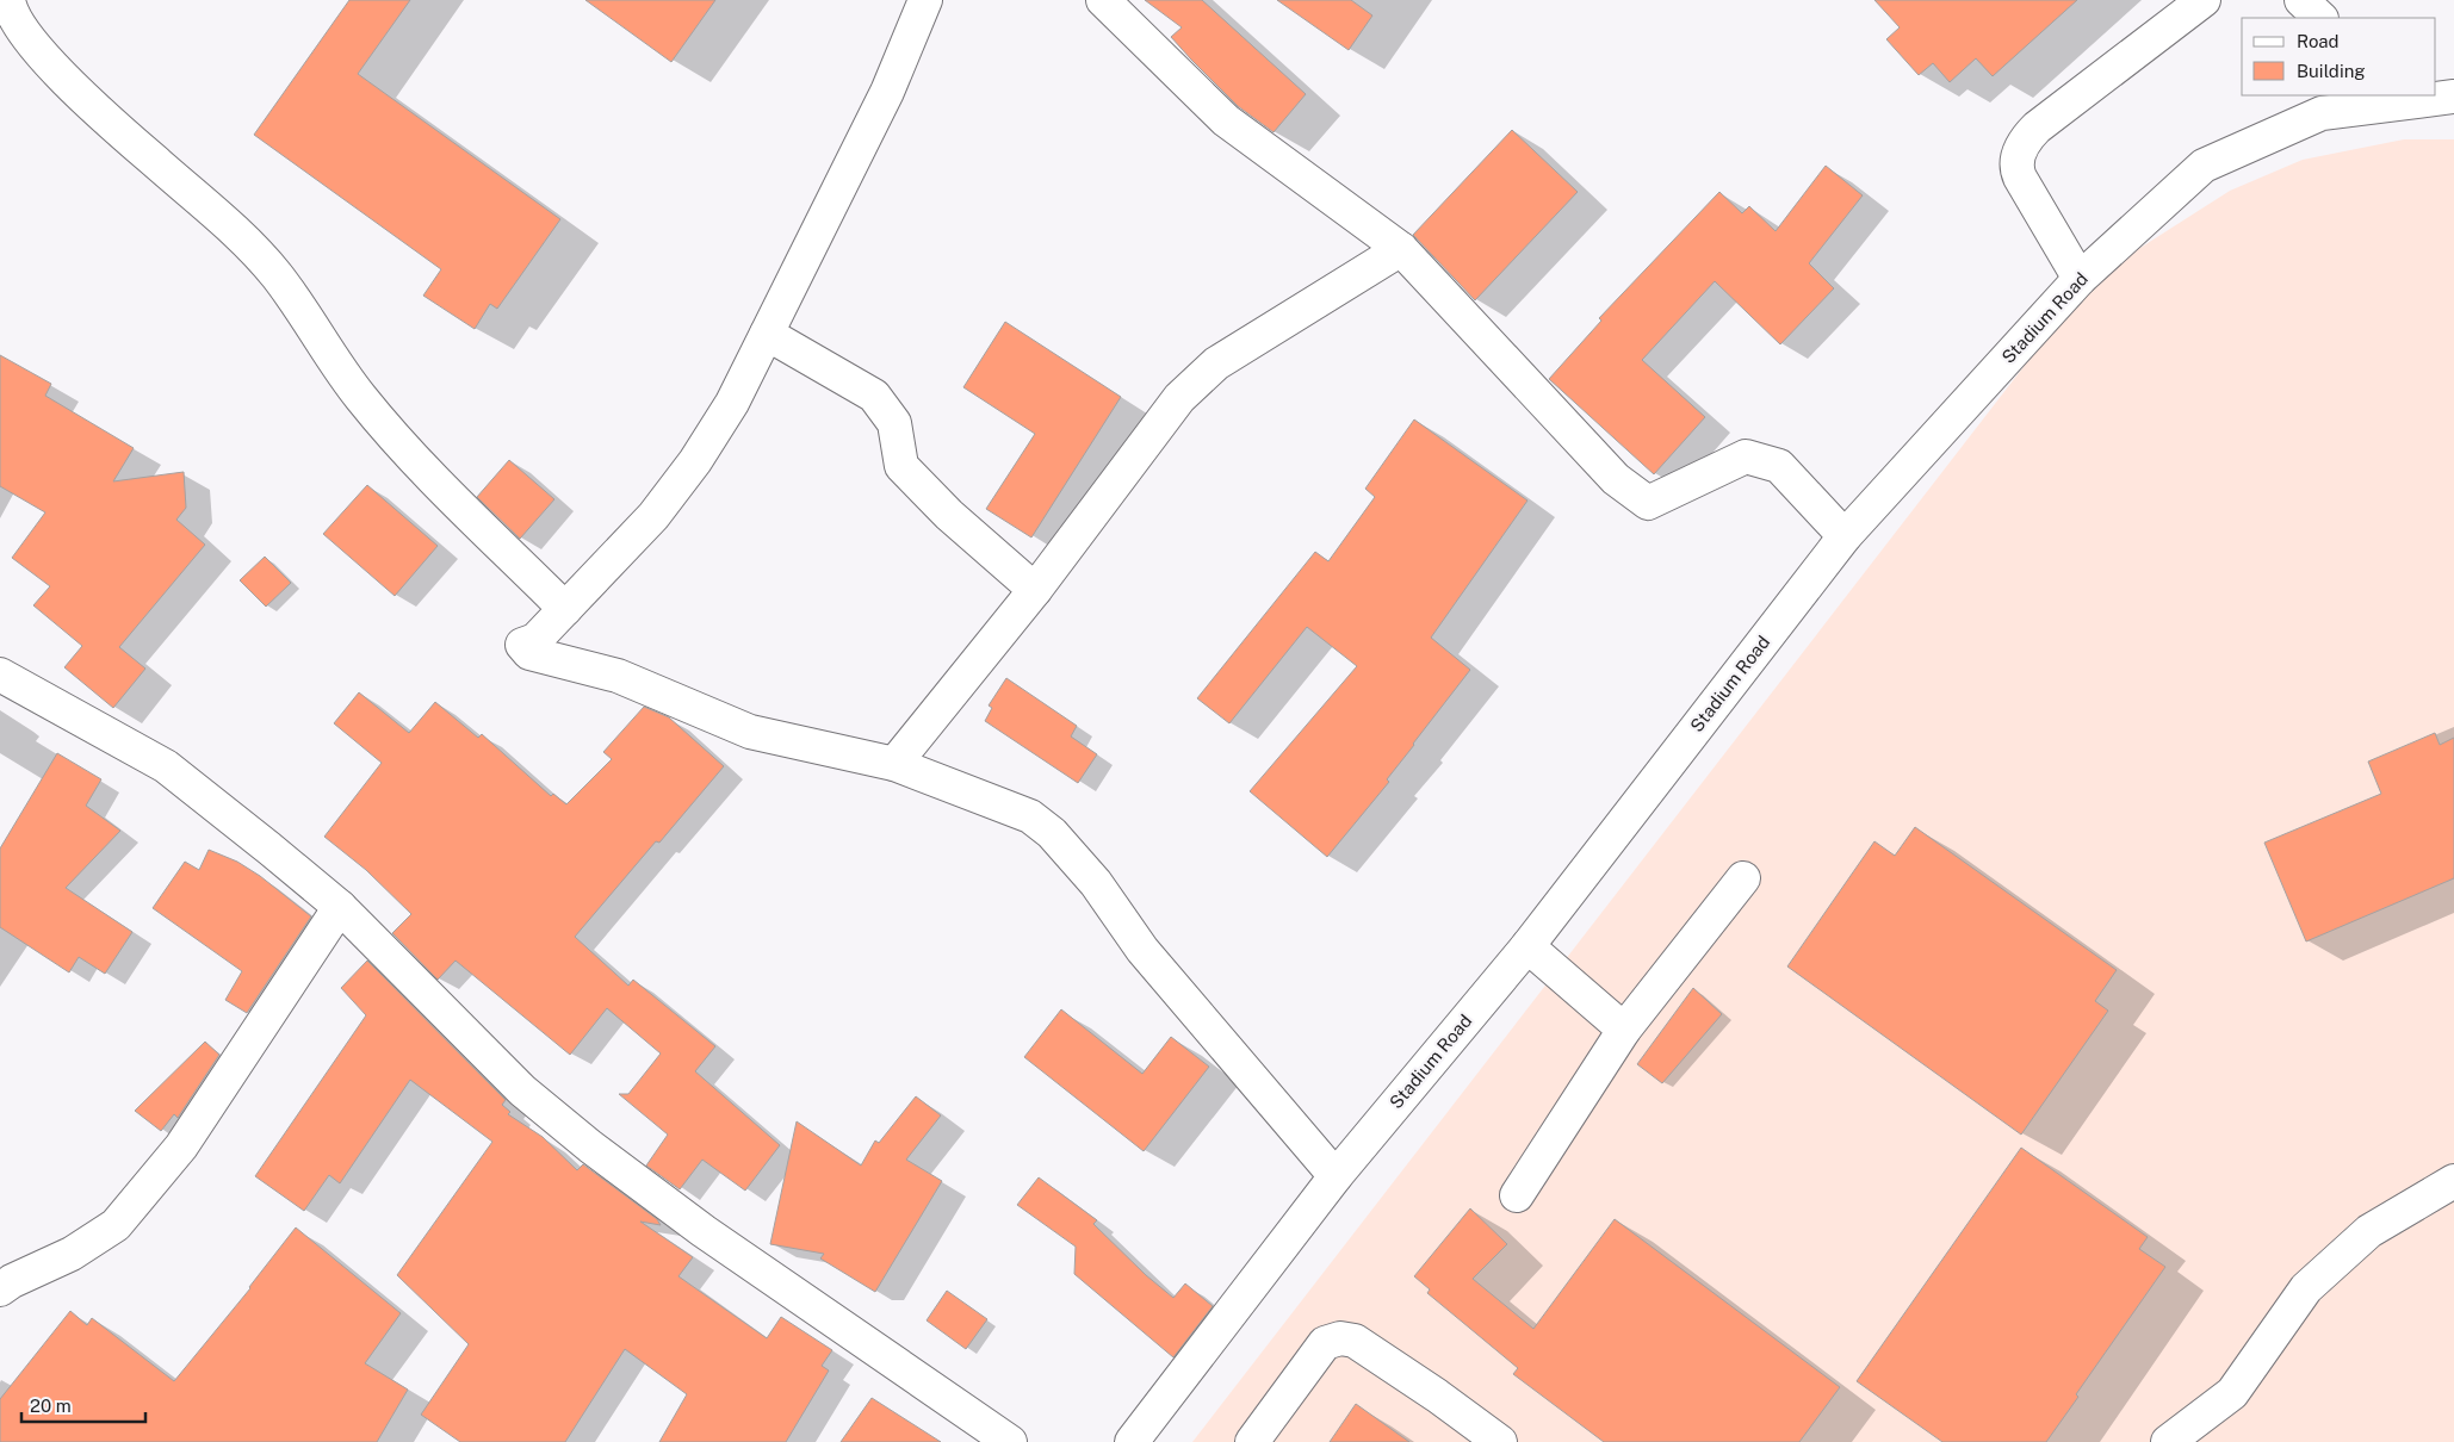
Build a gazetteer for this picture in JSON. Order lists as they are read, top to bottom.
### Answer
{
  "streets": {
    "street": ["Stadium Road"]
  },
  "legend": ["Road", "Building"],
  "scale_bar": "20 m"
}
